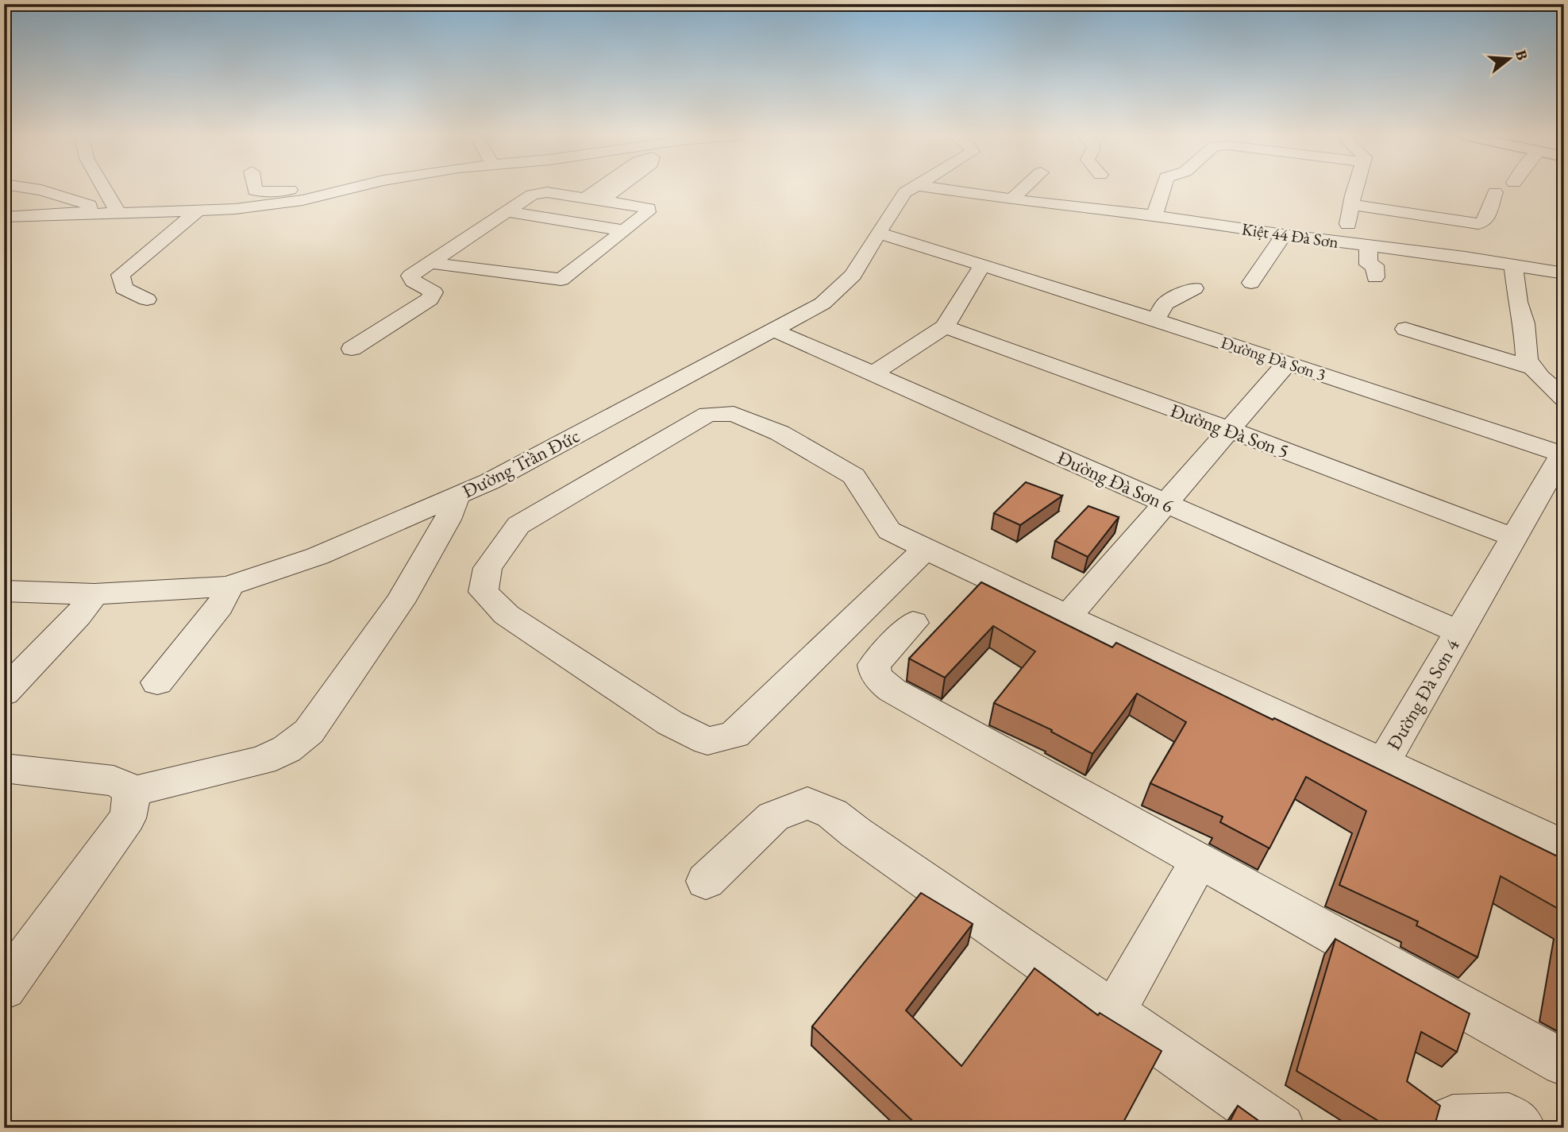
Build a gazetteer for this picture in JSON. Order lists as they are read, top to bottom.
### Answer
{
  "streets": {
    "street": [
      "Kiệt 44 Đà Sơn",
      "Đường Đà Sơn 3",
      "Đường Đà Sơn 5",
      "Đường Trần Đức",
      "Đường Đà Sơn 6",
      "Đường Đà Sơn 4"
    ]
  },
  "crossings": [
    ["Đường Đà Sơn 3", "Đường Trần Đức"],
    ["Đường Đà Sơn 3", "Đường Đà Sơn 4"],
    ["Đường Đà Sơn 5", "Đường Đà Sơn 4"],
    ["Đường Trần Đức", "Đường Đà Sơn 6"],
    ["Đường Đà Sơn 6", "Đường Đà Sơn 4"]
  ],
  "north": "right"
}
